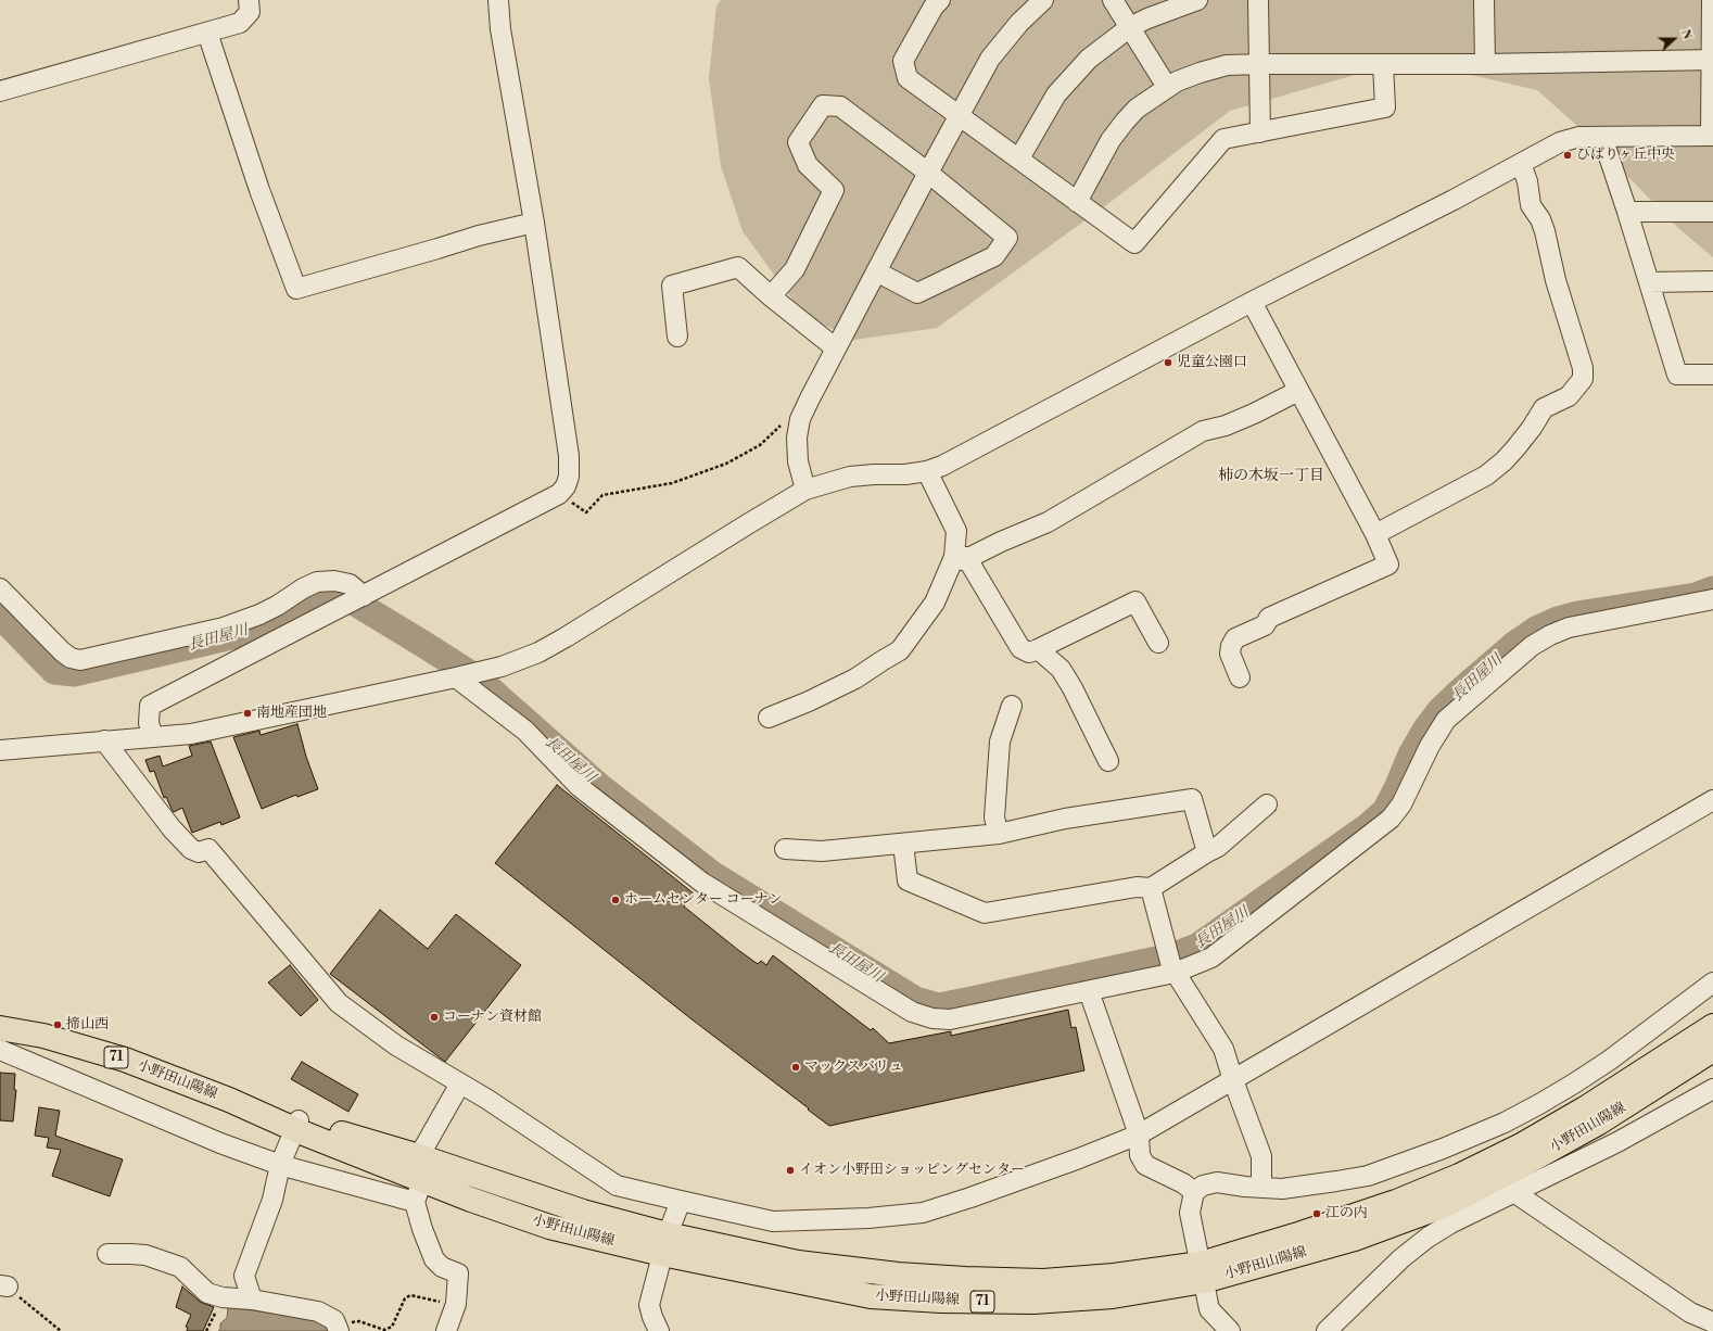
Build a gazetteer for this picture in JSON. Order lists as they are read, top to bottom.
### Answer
{
  "streets": {
    "main road": ["71", "小野田山陽線"]
  },
  "districts": ["柿の木坂一丁目"],
  "water": ["長田屋川"],
  "places": [
    "ひばりヶ丘中央",
    "児童公園口",
    "南地産団地",
    "ホームセンター コーナン",
    "コーナン資材館",
    "揥山西",
    "マックスバリュ",
    "イオン小野田ショッピングセンター",
    "江の内"
  ],
  "north": "right"
}
